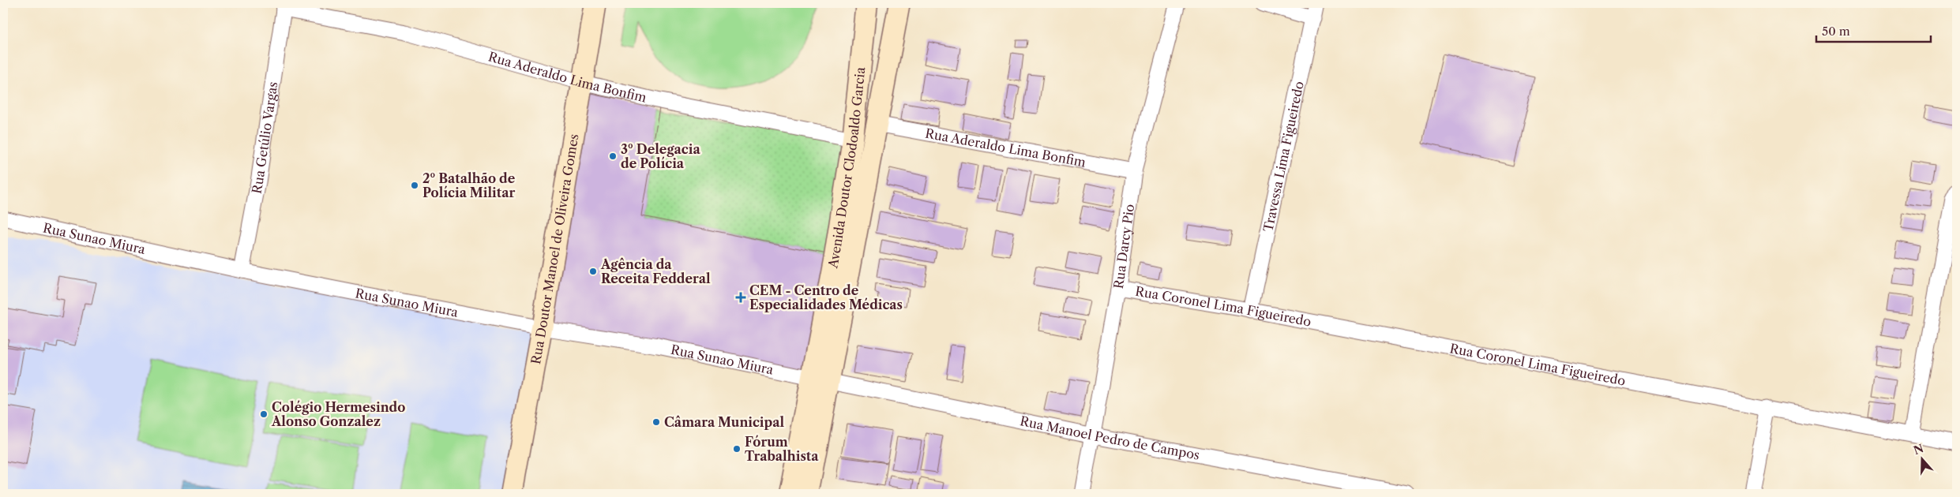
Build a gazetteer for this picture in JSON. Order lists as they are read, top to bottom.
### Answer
{
  "streets": {
    "main road": ["Avenida Doutor Clodoaldo Garcia", "Rua Doutor Manoel de Oliveira Gomes"],
    "street": [
      "Rua Aderaldo Lima Bonfim",
      "Rua Getúlio Vargas",
      "Travessa Lima Figueiredo",
      "Rua Sunao Miura",
      "Rua Darcy Pio",
      "Rua Coronel Lima Figueiredo",
      "Rua Manoel Pedro de Campos"
    ]
  },
  "crossings": [
    ["Rua Aderaldo Lima Bonfim", "Rua Getúlio Vargas"],
    ["Rua Aderaldo Lima Bonfim", "Avenida Doutor Clodoaldo Garcia"],
    ["Rua Aderaldo Lima Bonfim", "Rua Darcy Pio"],
    ["Rua Aderaldo Lima Bonfim", "Rua Doutor Manoel de Oliveira Gomes"],
    ["Rua Getúlio Vargas", "Rua Sunao Miura"],
    ["Travessa Lima Figueiredo", "Rua Coronel Lima Figueiredo"],
    ["Avenida Doutor Clodoaldo Garcia", "Rua Sunao Miura"],
    ["Avenida Doutor Clodoaldo Garcia", "Rua Manoel Pedro de Campos"],
    ["Rua Sunao Miura", "Rua Doutor Manoel de Oliveira Gomes"],
    ["Rua Sunao Miura", "Rua Manoel Pedro de Campos"],
    ["Rua Darcy Pio", "Rua Coronel Lima Figueiredo"],
    ["Rua Darcy Pio", "Rua Manoel Pedro de Campos"]
  ],
  "places": {
    "other": [
      "3º Delegacia de Polícia",
      "2º Batalhão de Polícia Militar",
      "Agência da Receita Fedderal",
      "Colégio Hermesindo Alonso Gonzalez",
      "Câmara Municipal",
      "Fórum Trabalhista"
    ],
    "health": ["CEM - Centro de Especialidades Médicas"]
  },
  "scale_bar": "50 m",
  "north": "top"
}
